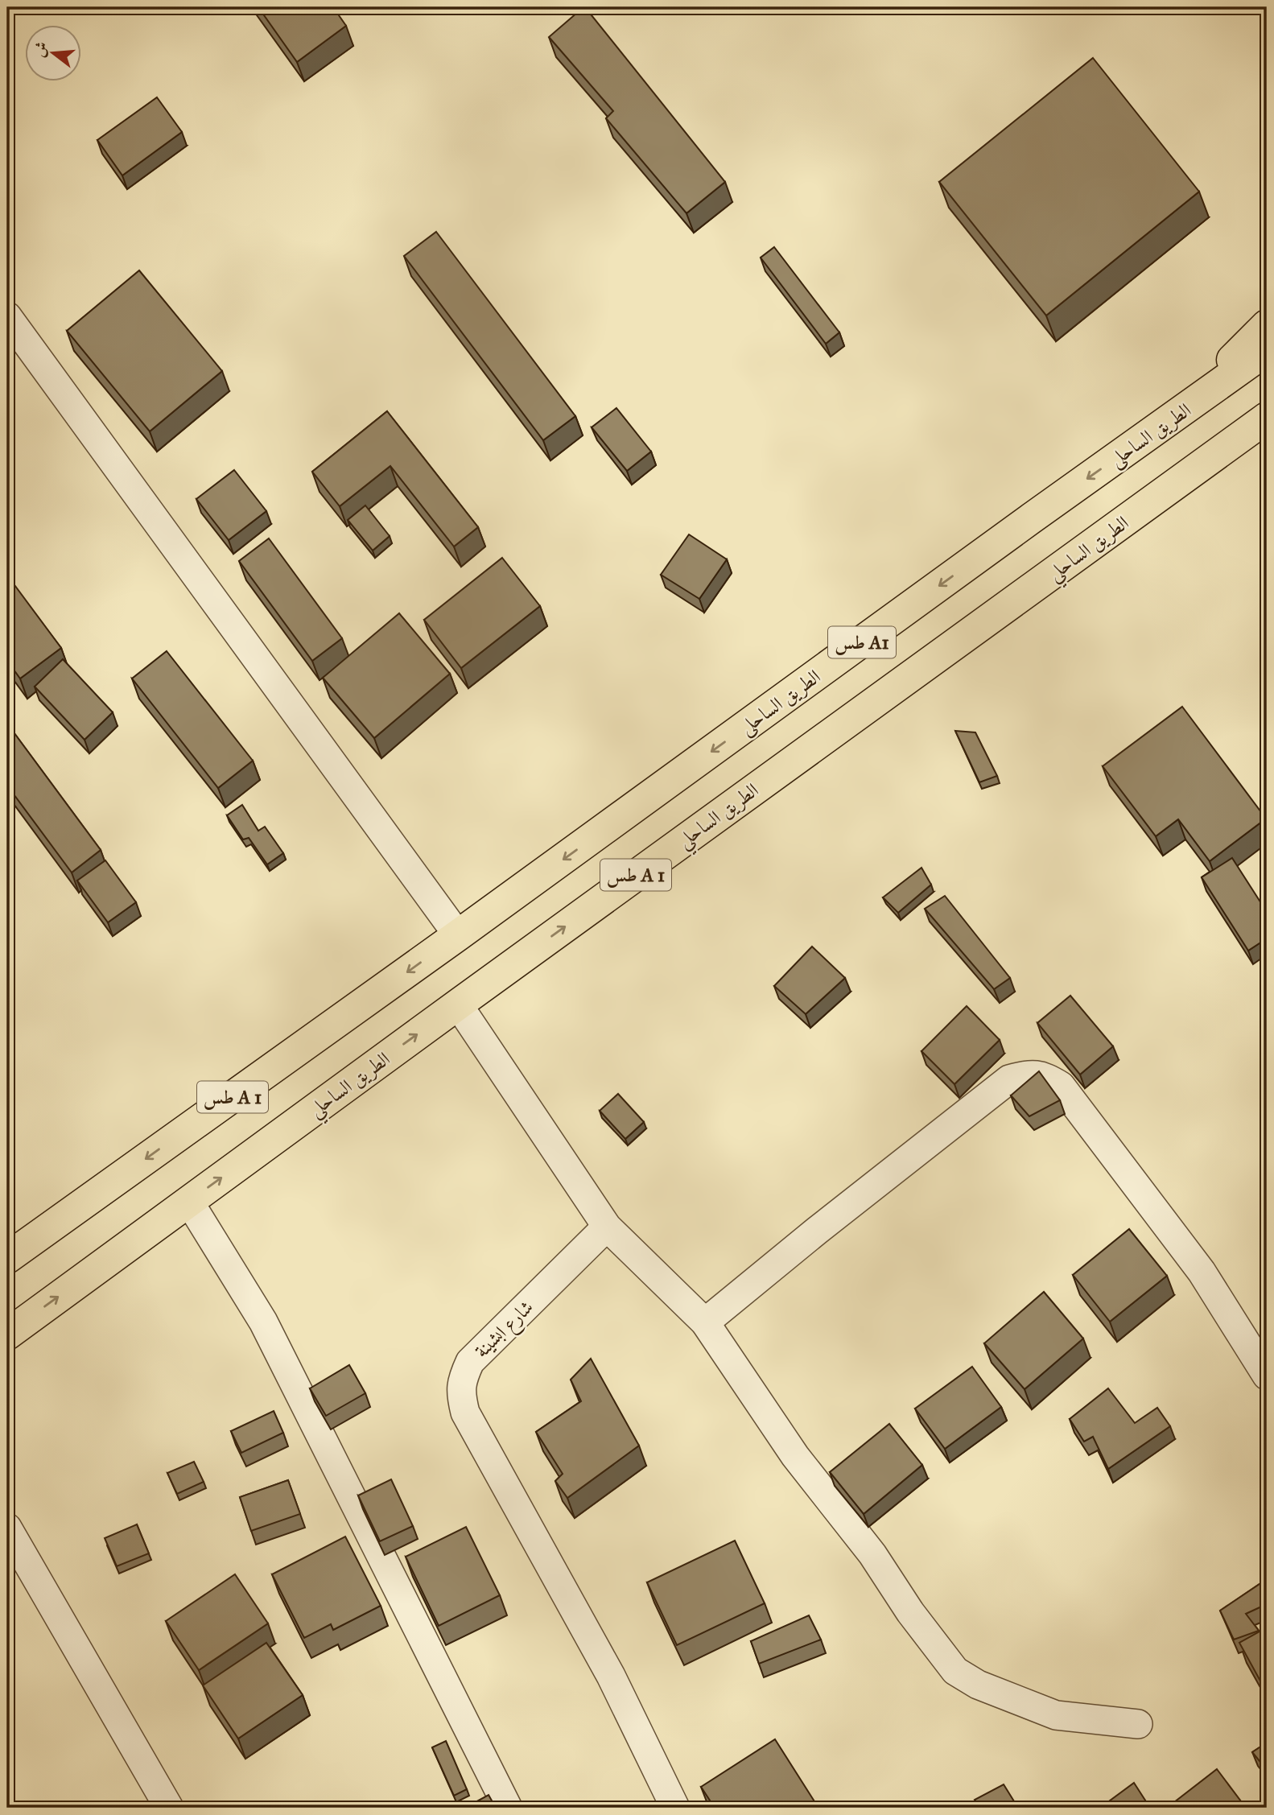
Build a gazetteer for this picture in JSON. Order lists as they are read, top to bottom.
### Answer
{
  "streets": {
    "highway": [
      "الطريق الساحلى",
      "الطريق الساحلي",
      "طس A1",
      "طس A 1"
    ],
    "street": ["شارع ابشينة"]
  },
  "crossings": [
    ["الطريق الساحلى", "طس A 1"]
  ],
  "one_way": ["الطريق الساحلى"],
  "north": "left"
}
